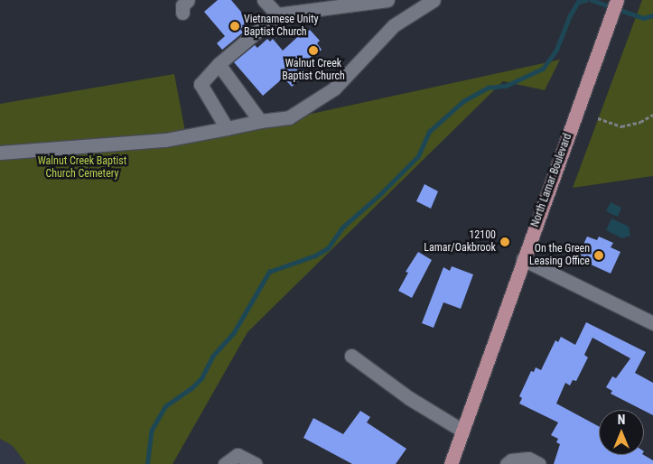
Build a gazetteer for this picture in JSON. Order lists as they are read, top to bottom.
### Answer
{
  "streets": {
    "main road": ["North Lamar Boulevard"]
  },
  "parks": ["Walnut Creek Baptist Church Cemetery"],
  "places": [
    "Vietnamese Unity Baptist Church",
    "Walnut Creek Baptist Church",
    "12100 Lamar/Oakbrook",
    "On the Green Leasing Office"
  ],
  "north": "top"
}
